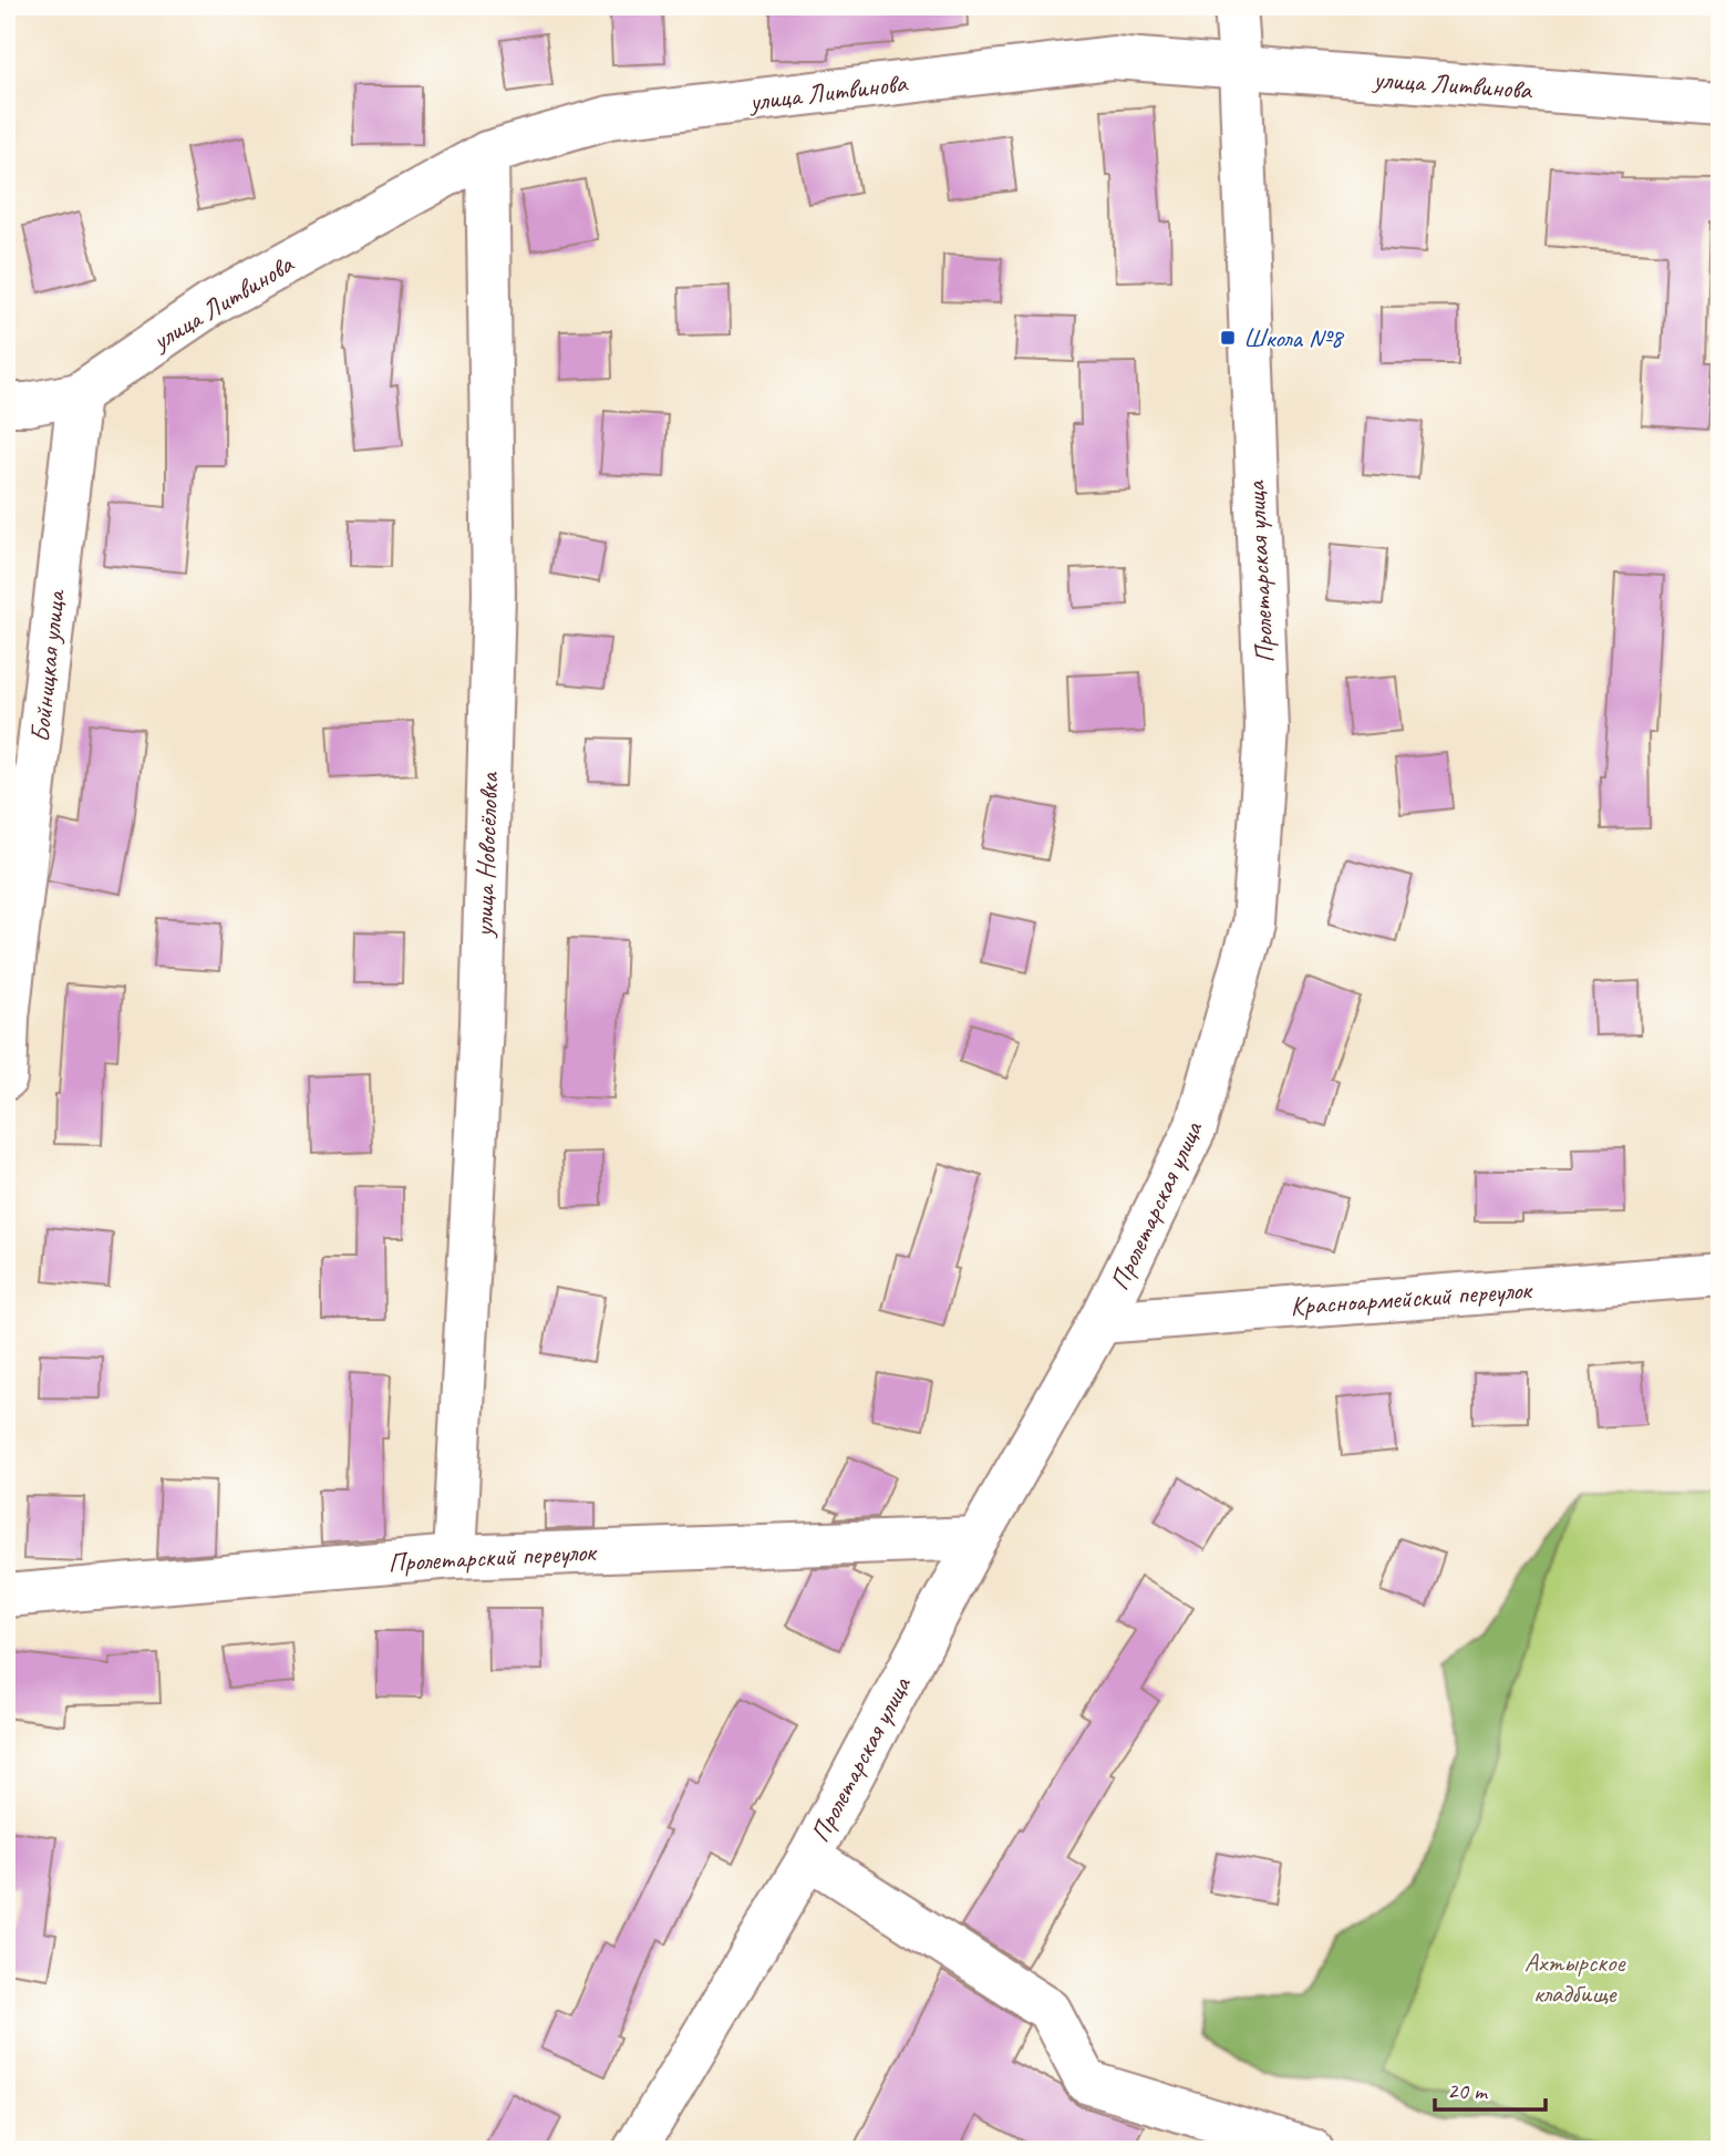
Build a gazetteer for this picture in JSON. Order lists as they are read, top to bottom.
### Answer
{
  "streets": {
    "street": [
      "улица Литвинова",
      "Пролетарская улица",
      "Бойницкая улица",
      "улица Новосёловка",
      "Красноармейский переулок",
      "Пролетарский переулок"
    ]
  },
  "crossings": [
    ["улица Литвинова", "Пролетарская улица"],
    ["улица Литвинова", "Бойницкая улица"],
    ["улица Литвинова", "улица Новосёловка"],
    ["Пролетарская улица", "Красноармейский переулок"],
    ["Пролетарская улица", "Пролетарский переулок"],
    ["улица Новосёловка", "Пролетарский переулок"]
  ],
  "parks": ["Ахтырское кладбище"],
  "places": {
    "transit": ["Школа №8"]
  },
  "scale_bar": "20 m"
}
